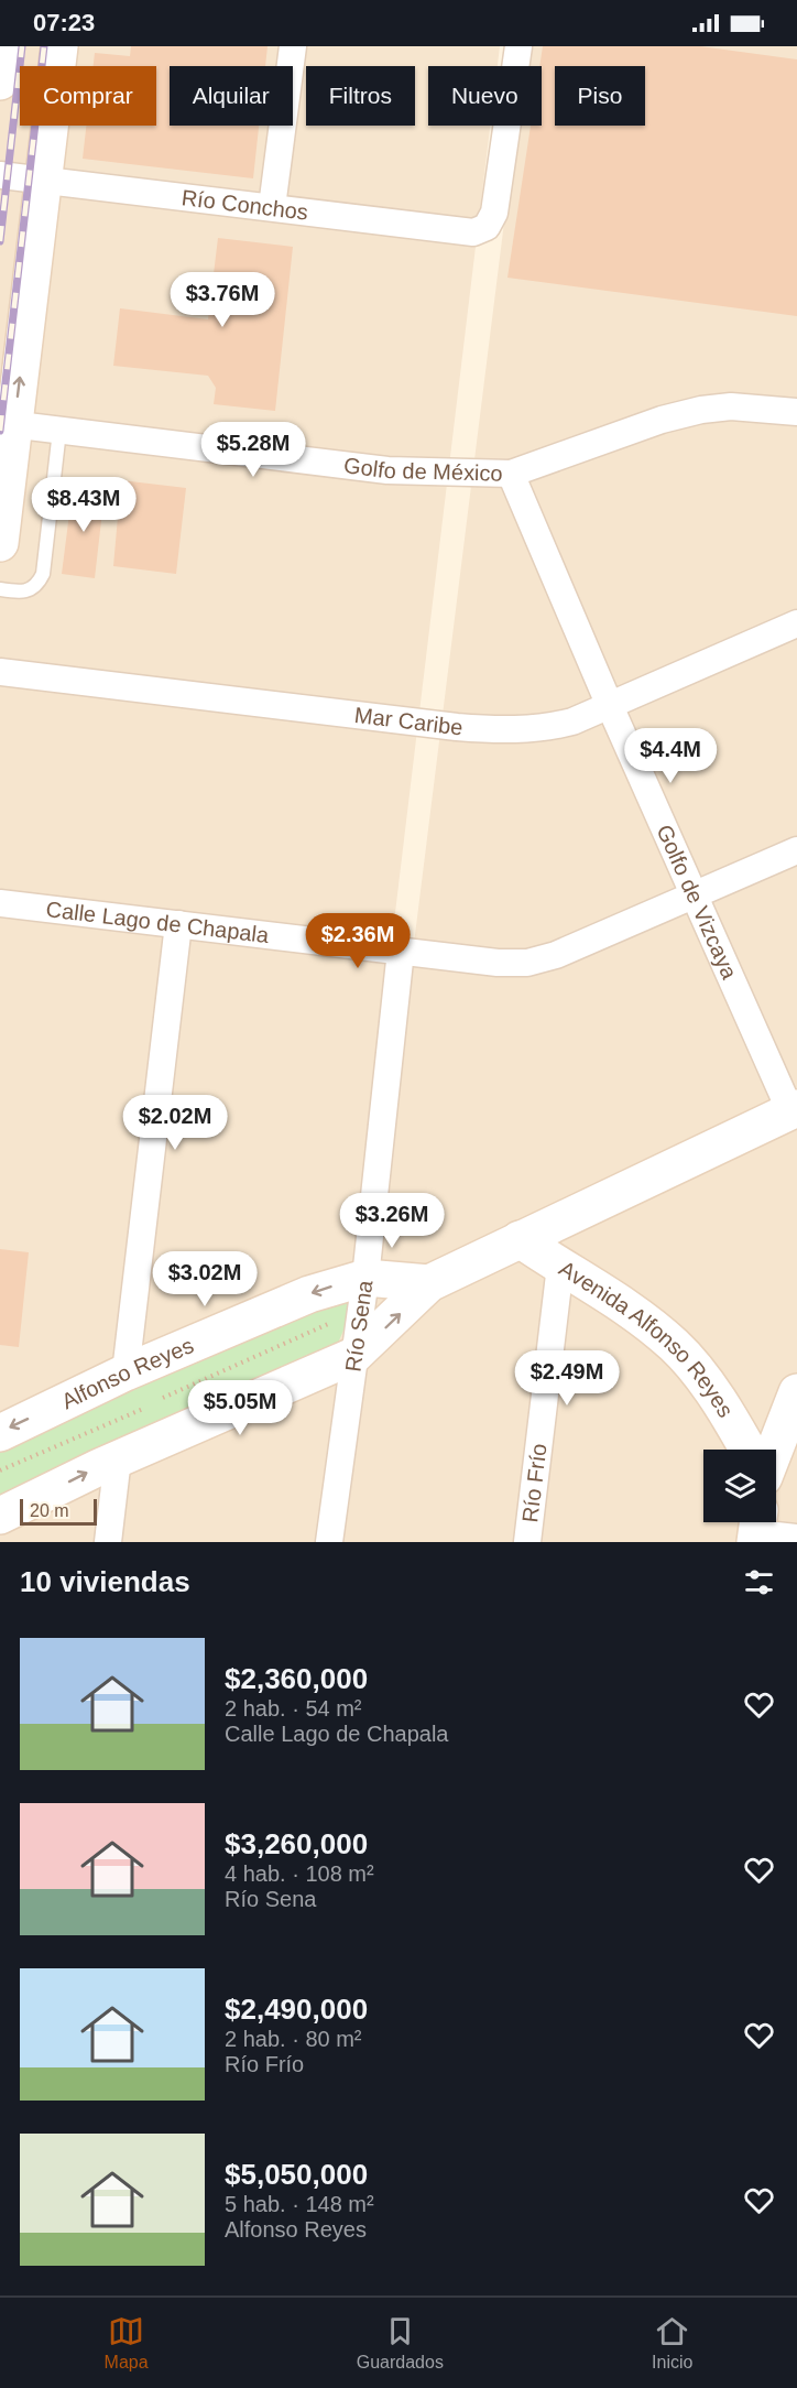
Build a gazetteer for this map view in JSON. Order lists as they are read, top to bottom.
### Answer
{
  "streets": {
    "street": [
      "Río Conchos",
      "Golfo de México",
      "Mar Caribe",
      "Golfo de Vizcaya",
      "Calle Lago de Chapala",
      "Río Sena",
      "Avenida Alfonso Reyes",
      "Alfonso Reyes",
      "Río Frío"
    ]
  },
  "crossings": [
    ["Golfo de México", "Golfo de Vizcaya"],
    ["Mar Caribe", "Golfo de Vizcaya"],
    ["Golfo de Vizcaya", "Calle Lago de Chapala"],
    ["Calle Lago de Chapala", "Río Sena"],
    ["Río Sena", "Alfonso Reyes"],
    ["Avenida Alfonso Reyes", "Río Frío"]
  ],
  "scale_bar": "20 m",
  "page": {
    "status": "07:23",
    "chip": [
      "Comprar",
      "Alquilar",
      "Filtros",
      "Nuevo",
      "Piso"
    ],
    "price": [
      "$3.76M",
      "$5.28M",
      "$8.43M",
      "$4.4M",
      "$2.36M",
      "$2.02M",
      "$3.26M",
      "$3.02M",
      "$2.49M",
      "$5.05M"
    ],
    "scale": "20 m",
    "heading": "10 viviendas",
    "list": [
      {
        "name": "$2,360,000",
        "note": "2 hab. · 54 m² · Calle Lago de Chapala"
      },
      {
        "name": "$3,260,000",
        "note": "4 hab. · 108 m² · Río Sena"
      },
      {
        "name": "$2,490,000",
        "note": "2 hab. · 80 m² · Río Frío"
      },
      {
        "name": "$5,050,000",
        "note": "5 hab. · 148 m² · Alfonso Reyes"
      }
    ],
    "tabs": ["Mapa", "Guardados", "Inicio"]
  }
}
